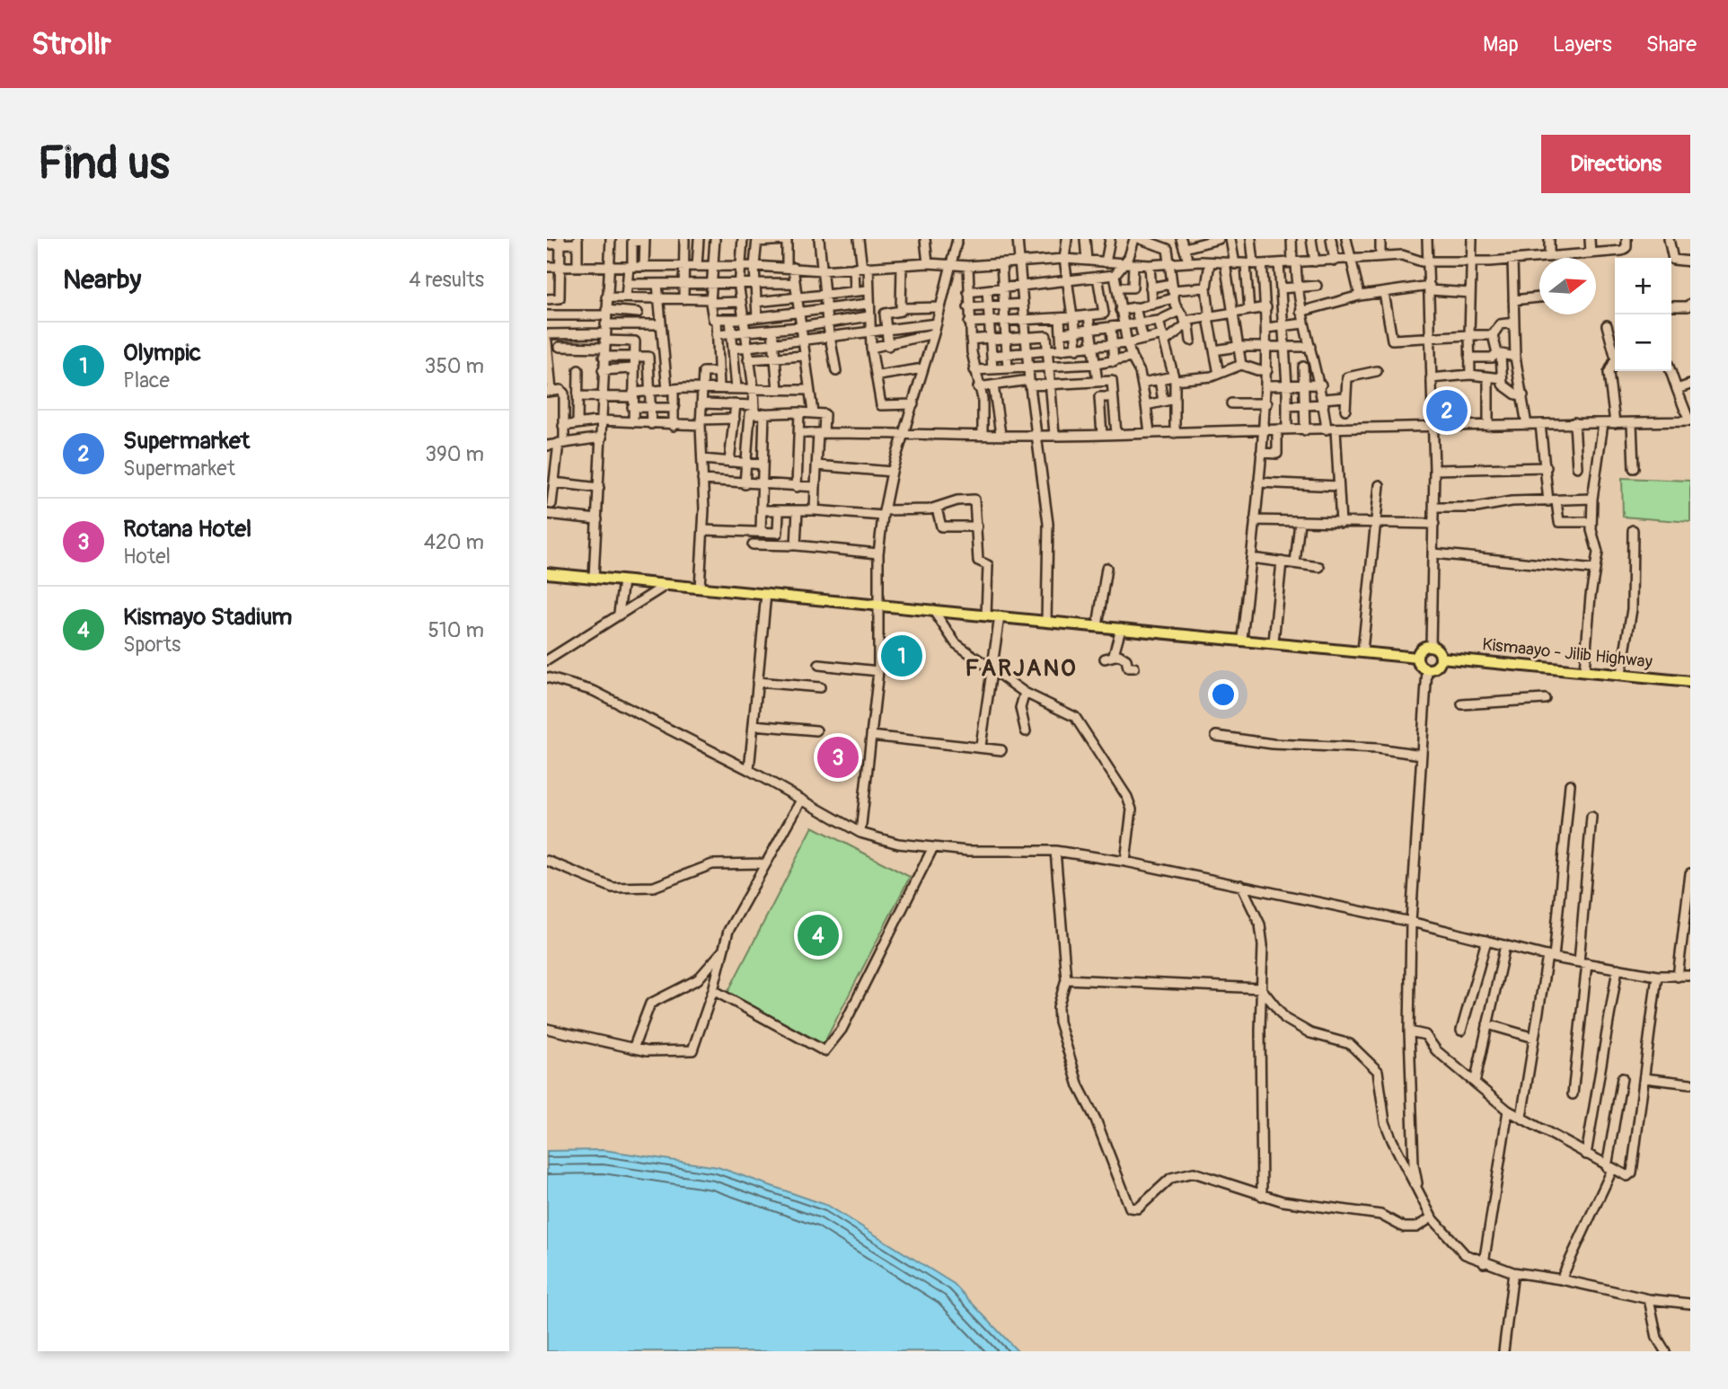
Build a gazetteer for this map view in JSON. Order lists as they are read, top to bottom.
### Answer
{
  "streets": {
    "main road": ["Kismaayo - Jilib Highway"]
  },
  "districts": ["FARJANO"],
  "north": "right",
  "page": {
    "header": "Strollr",
    "nav": ["Map", "Layers", "Share"],
    "buttons": "Directions",
    "title": "Find us",
    "heading": ["Nearby", "4 results"],
    "map_buttons": ["+", "−"],
    "list": [
      {
        "mark": "1",
        "name": "Olympic",
        "note": "Place",
        "value": "350 m"
      },
      {
        "mark": "2",
        "name": "Supermarket",
        "note": "Supermarket",
        "value": "390 m"
      },
      {
        "mark": "3",
        "name": "Rotana Hotel",
        "note": "Hotel",
        "value": "420 m"
      },
      {
        "mark": "4",
        "name": "Kismayo Stadium",
        "note": "Sports",
        "value": "510 m"
      }
    ],
    "pins": [
      "2",
      "1",
      "3",
      "4"
    ]
  }
}
